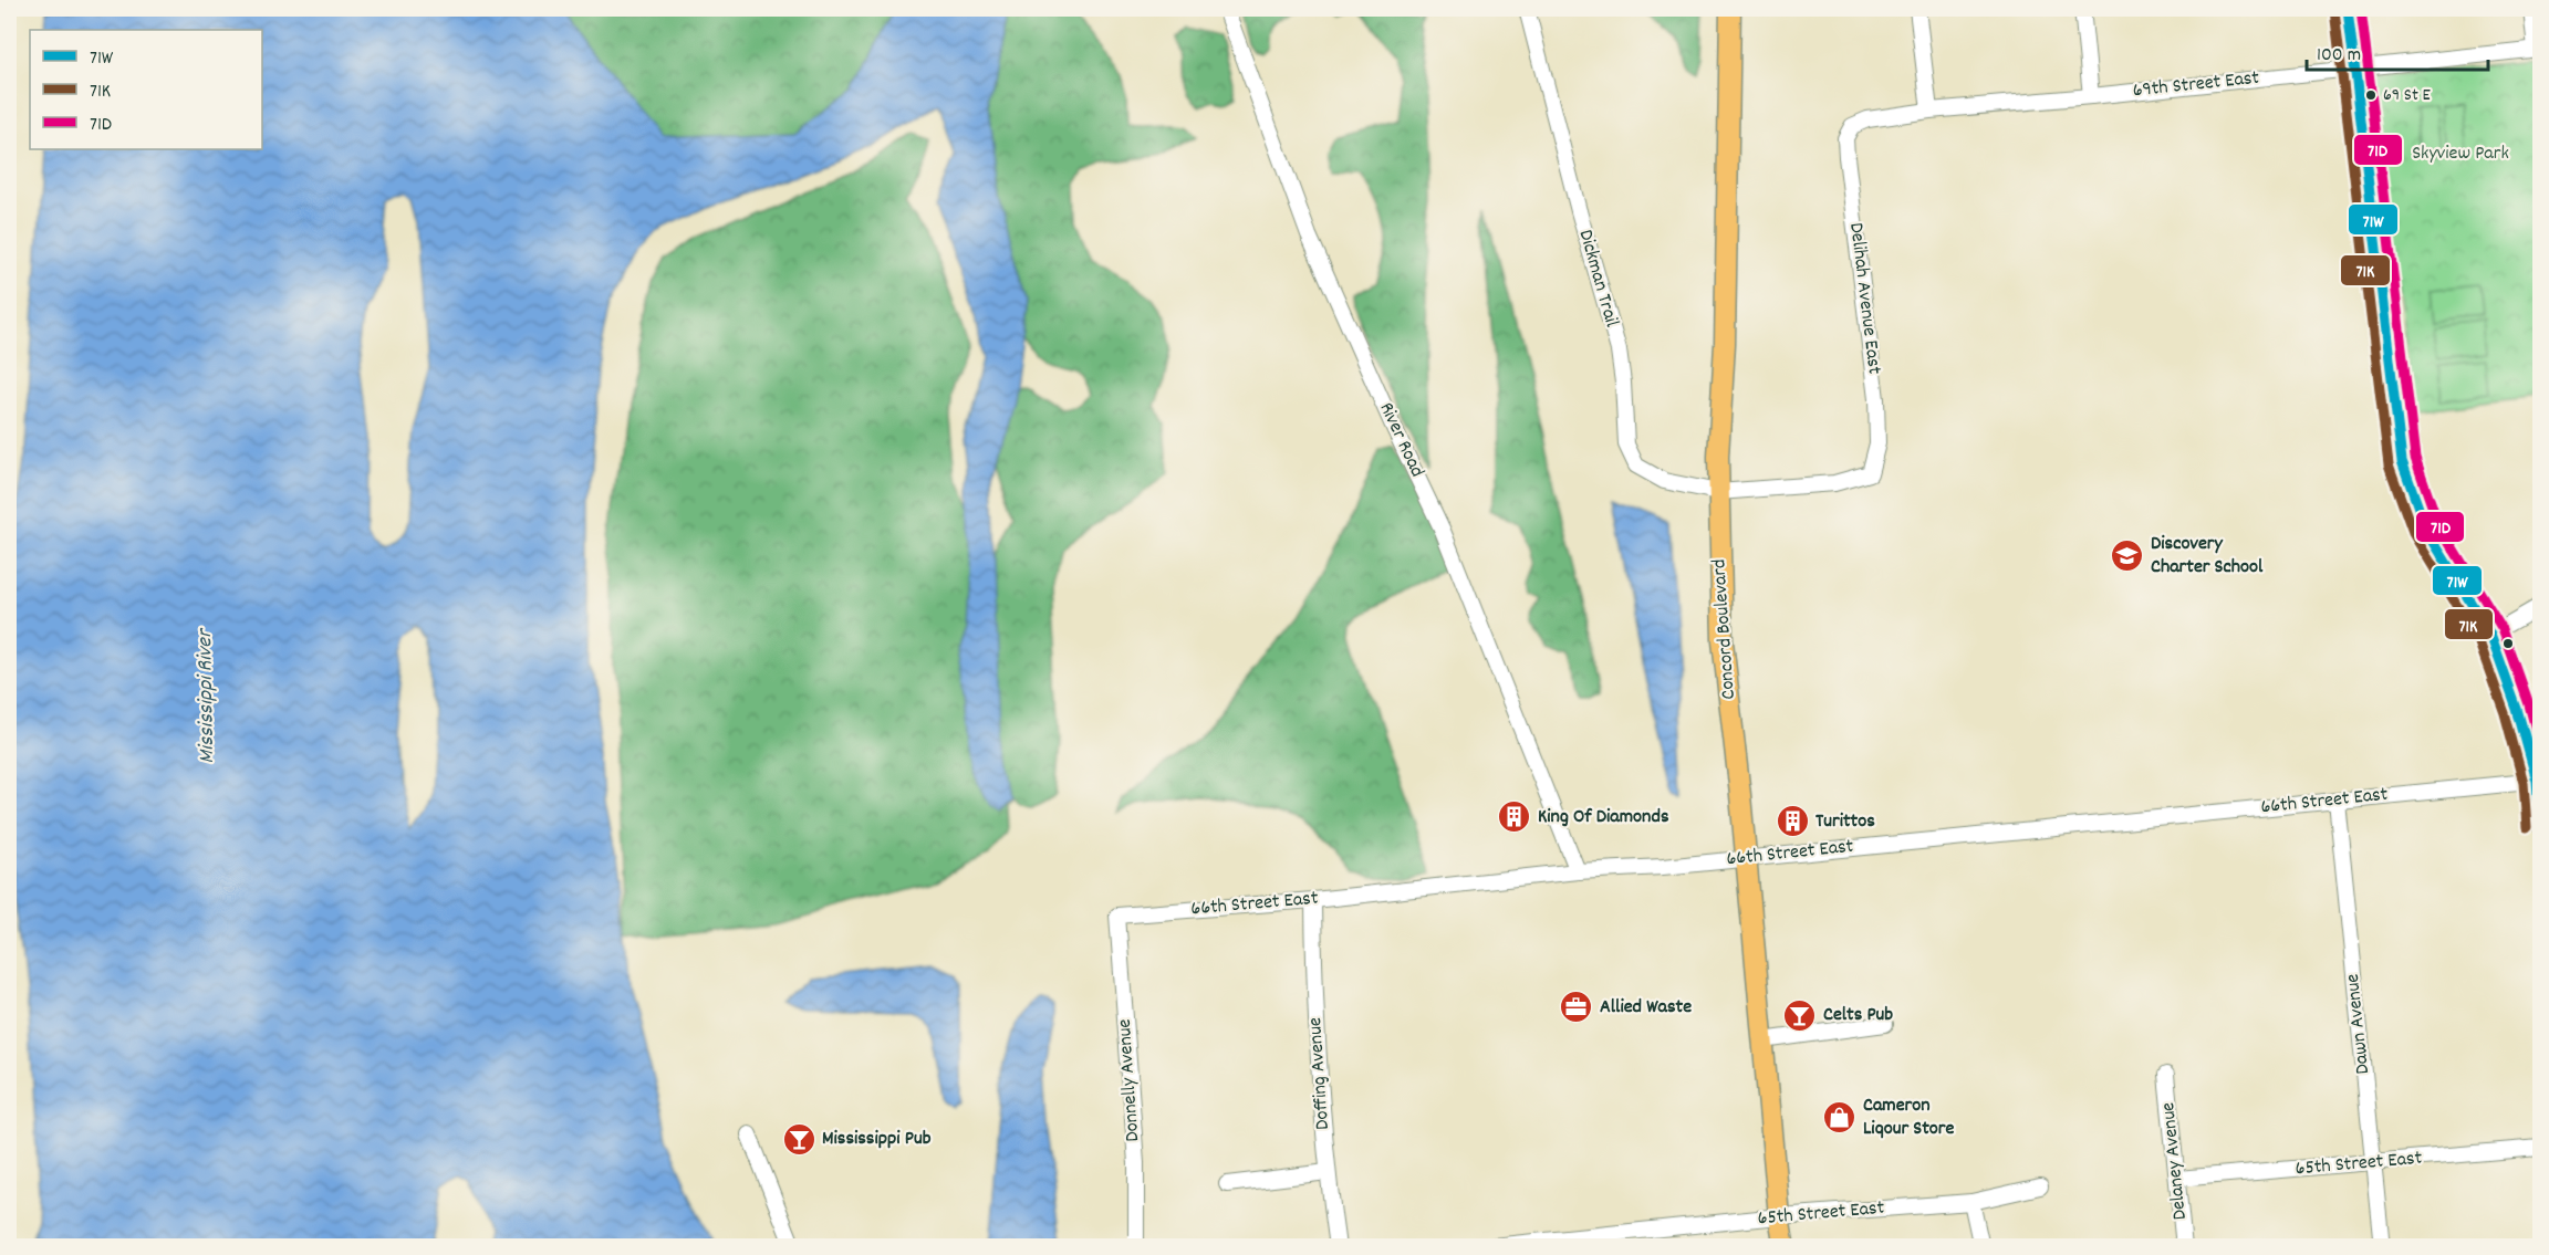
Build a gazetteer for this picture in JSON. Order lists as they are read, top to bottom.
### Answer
{
  "streets": {
    "main road": ["Concord Boulevard"],
    "street": [
      "69th Street East",
      "Dickman Trail",
      "Delihah Avenue East",
      "River Road",
      "66th Street East",
      "Dawn Avenue",
      "Doffing Avenue",
      "Donnelly Avenue",
      "Delaney Avenue",
      "65th Street East"
    ]
  },
  "crossings": [
    ["69th Street East", "Delihah Avenue East"],
    ["Dickman Trail", "Delihah Avenue East"],
    ["Dickman Trail", "Concord Boulevard"],
    ["River Road", "66th Street East"],
    ["Concord Boulevard", "66th Street East"],
    ["Concord Boulevard", "65th Street East"],
    ["66th Street East", "Dawn Avenue"],
    ["66th Street East", "Doffing Avenue"],
    ["66th Street East", "Donnelly Avenue"],
    ["Dawn Avenue", "65th Street East"],
    ["Delaney Avenue", "65th Street East"]
  ],
  "water": ["Mississippi River"],
  "parks": ["Skyview Park"],
  "places": {
    "other": ["69 St E"],
    "school or university": ["Discovery Charter School"],
    "building": ["King Of Diamonds", "Turittos"],
    "office": ["Allied Waste"],
    "bar": ["Celts Pub", "Mississippi Pub"],
    "shop": ["Cameron Liqour Store"]
  },
  "lines": ["transit line 71W", "transit line 71D", "transit line 71K"],
  "legend": ["71W", "71K", "71D"],
  "scale_bar": "100 m"
}
